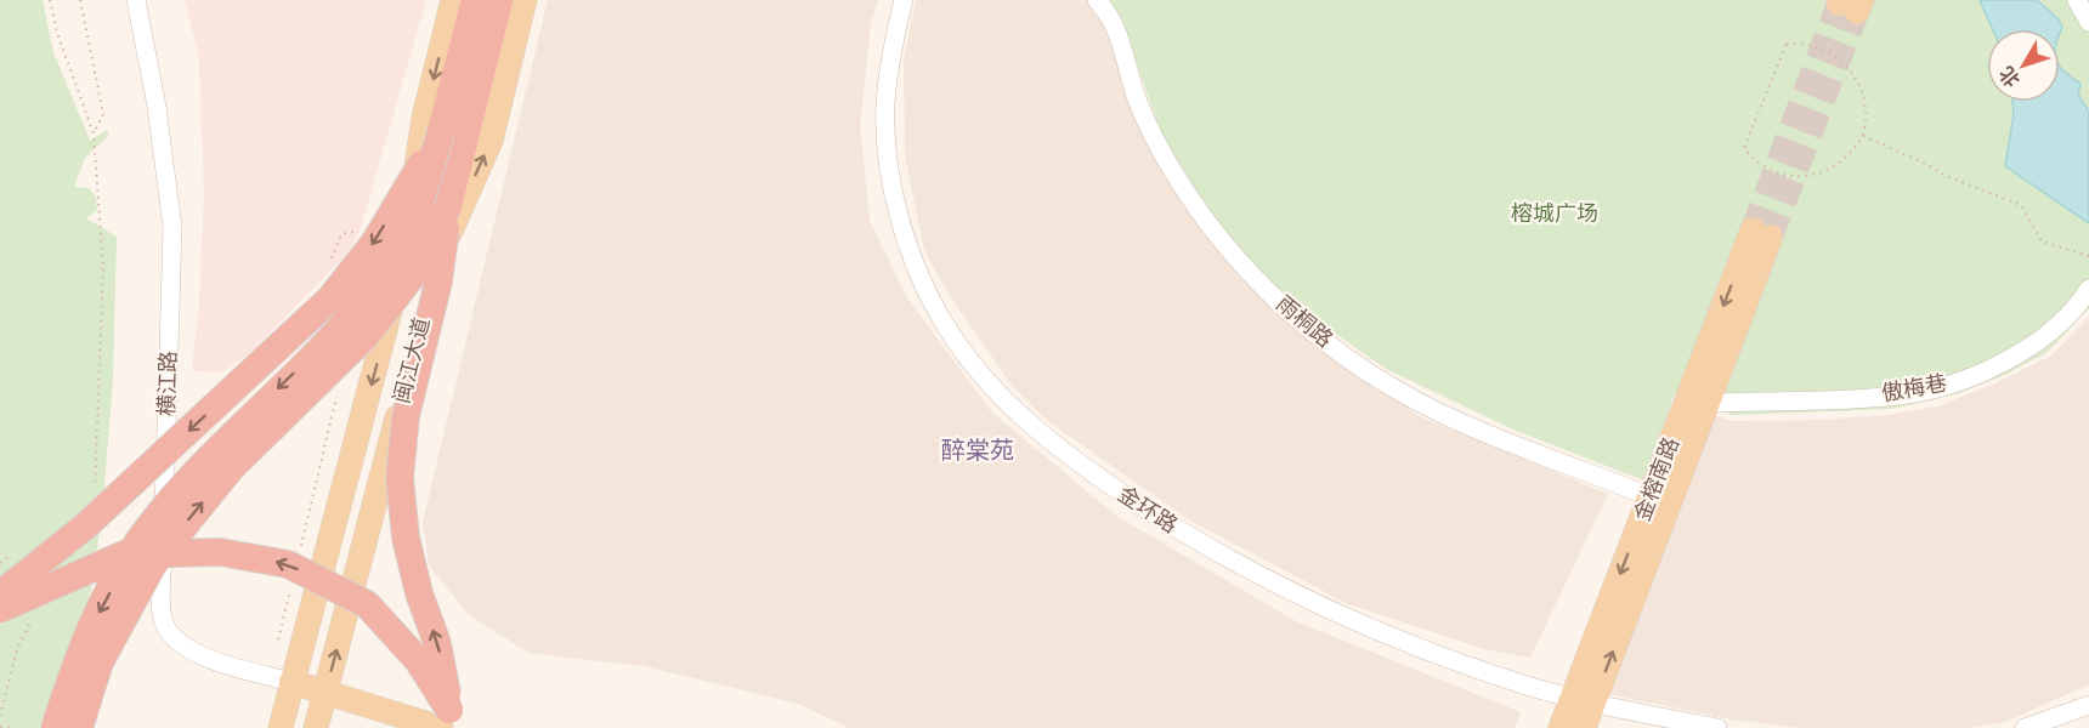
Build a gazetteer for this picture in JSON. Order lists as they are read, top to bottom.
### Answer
{
  "streets": {
    "main road": ["闽江大道", "金榕南路"],
    "street": [
      "雨桐路",
      "横江路",
      "傲梅巷",
      "金环路"
    ]
  },
  "crossings": [
    ["雨桐路", "金榕南路"],
    ["闽江大道", "横江路"],
    ["傲梅巷", "金榕南路"],
    ["金榕南路", "金环路"]
  ],
  "districts": ["醉棠苑"],
  "parks": ["榕城广场"],
  "north": "bottom left"
}
